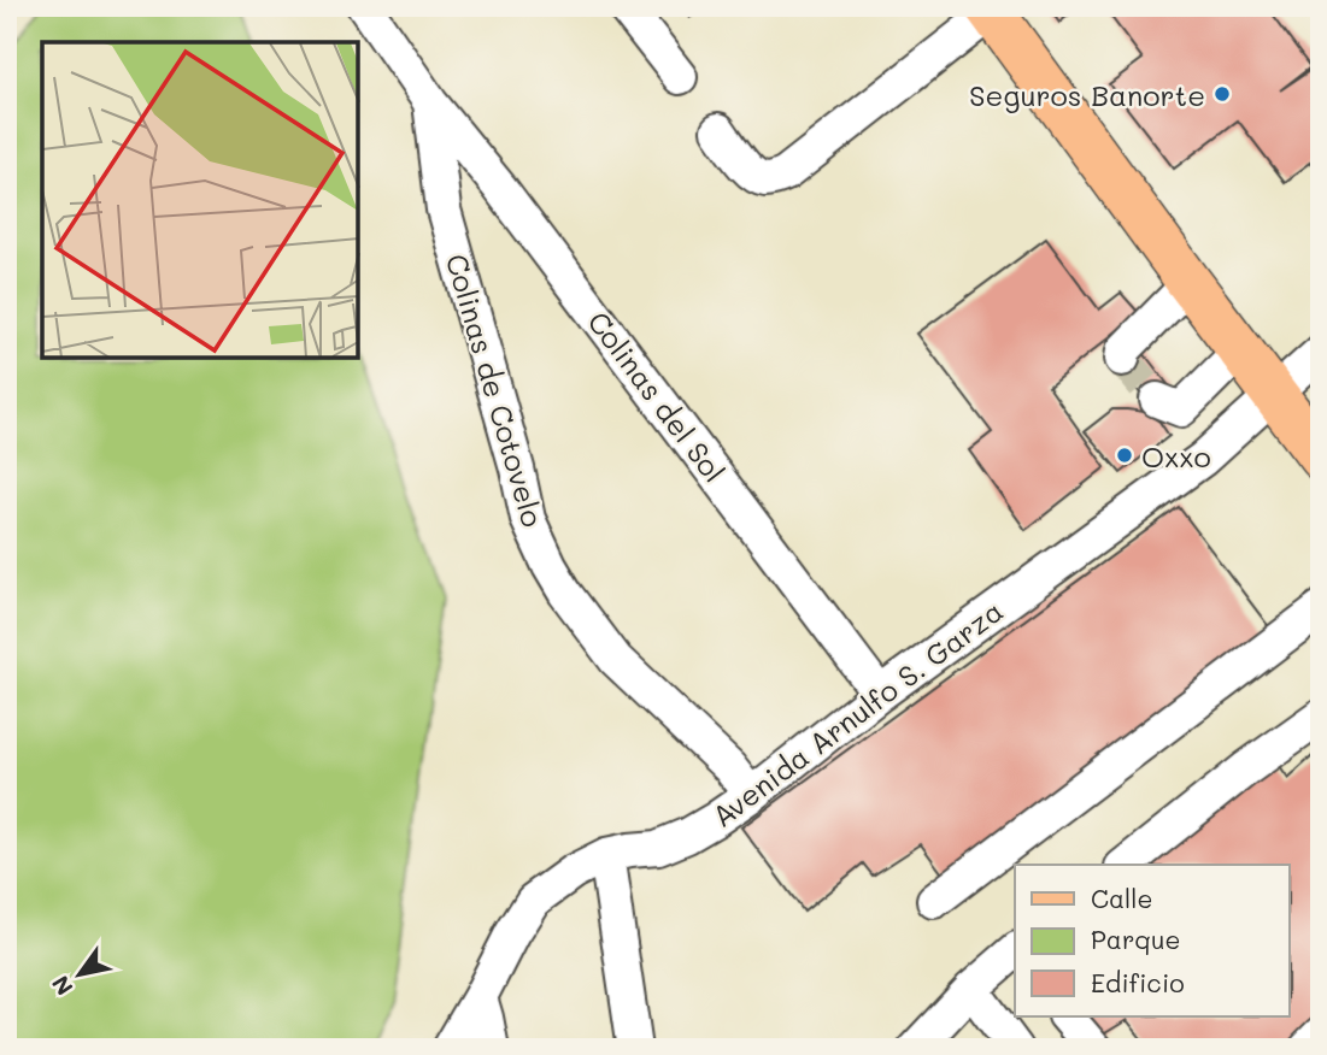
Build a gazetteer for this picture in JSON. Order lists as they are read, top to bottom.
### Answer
{
  "streets": {
    "street": ["Colinas de Cotovelo", "Colinas del Sol", "Avenida Arnulfo S. Garza"]
  },
  "crossings": [
    ["Colinas de Cotovelo", "Colinas del Sol"],
    ["Colinas de Cotovelo", "Avenida Arnulfo S. Garza"],
    ["Colinas del Sol", "Avenida Arnulfo S. Garza"]
  ],
  "places": ["Seguros Banorte", "Oxxo"],
  "legend": ["Calle", "Parque", "Edificio"],
  "north": "bottom left"
}
